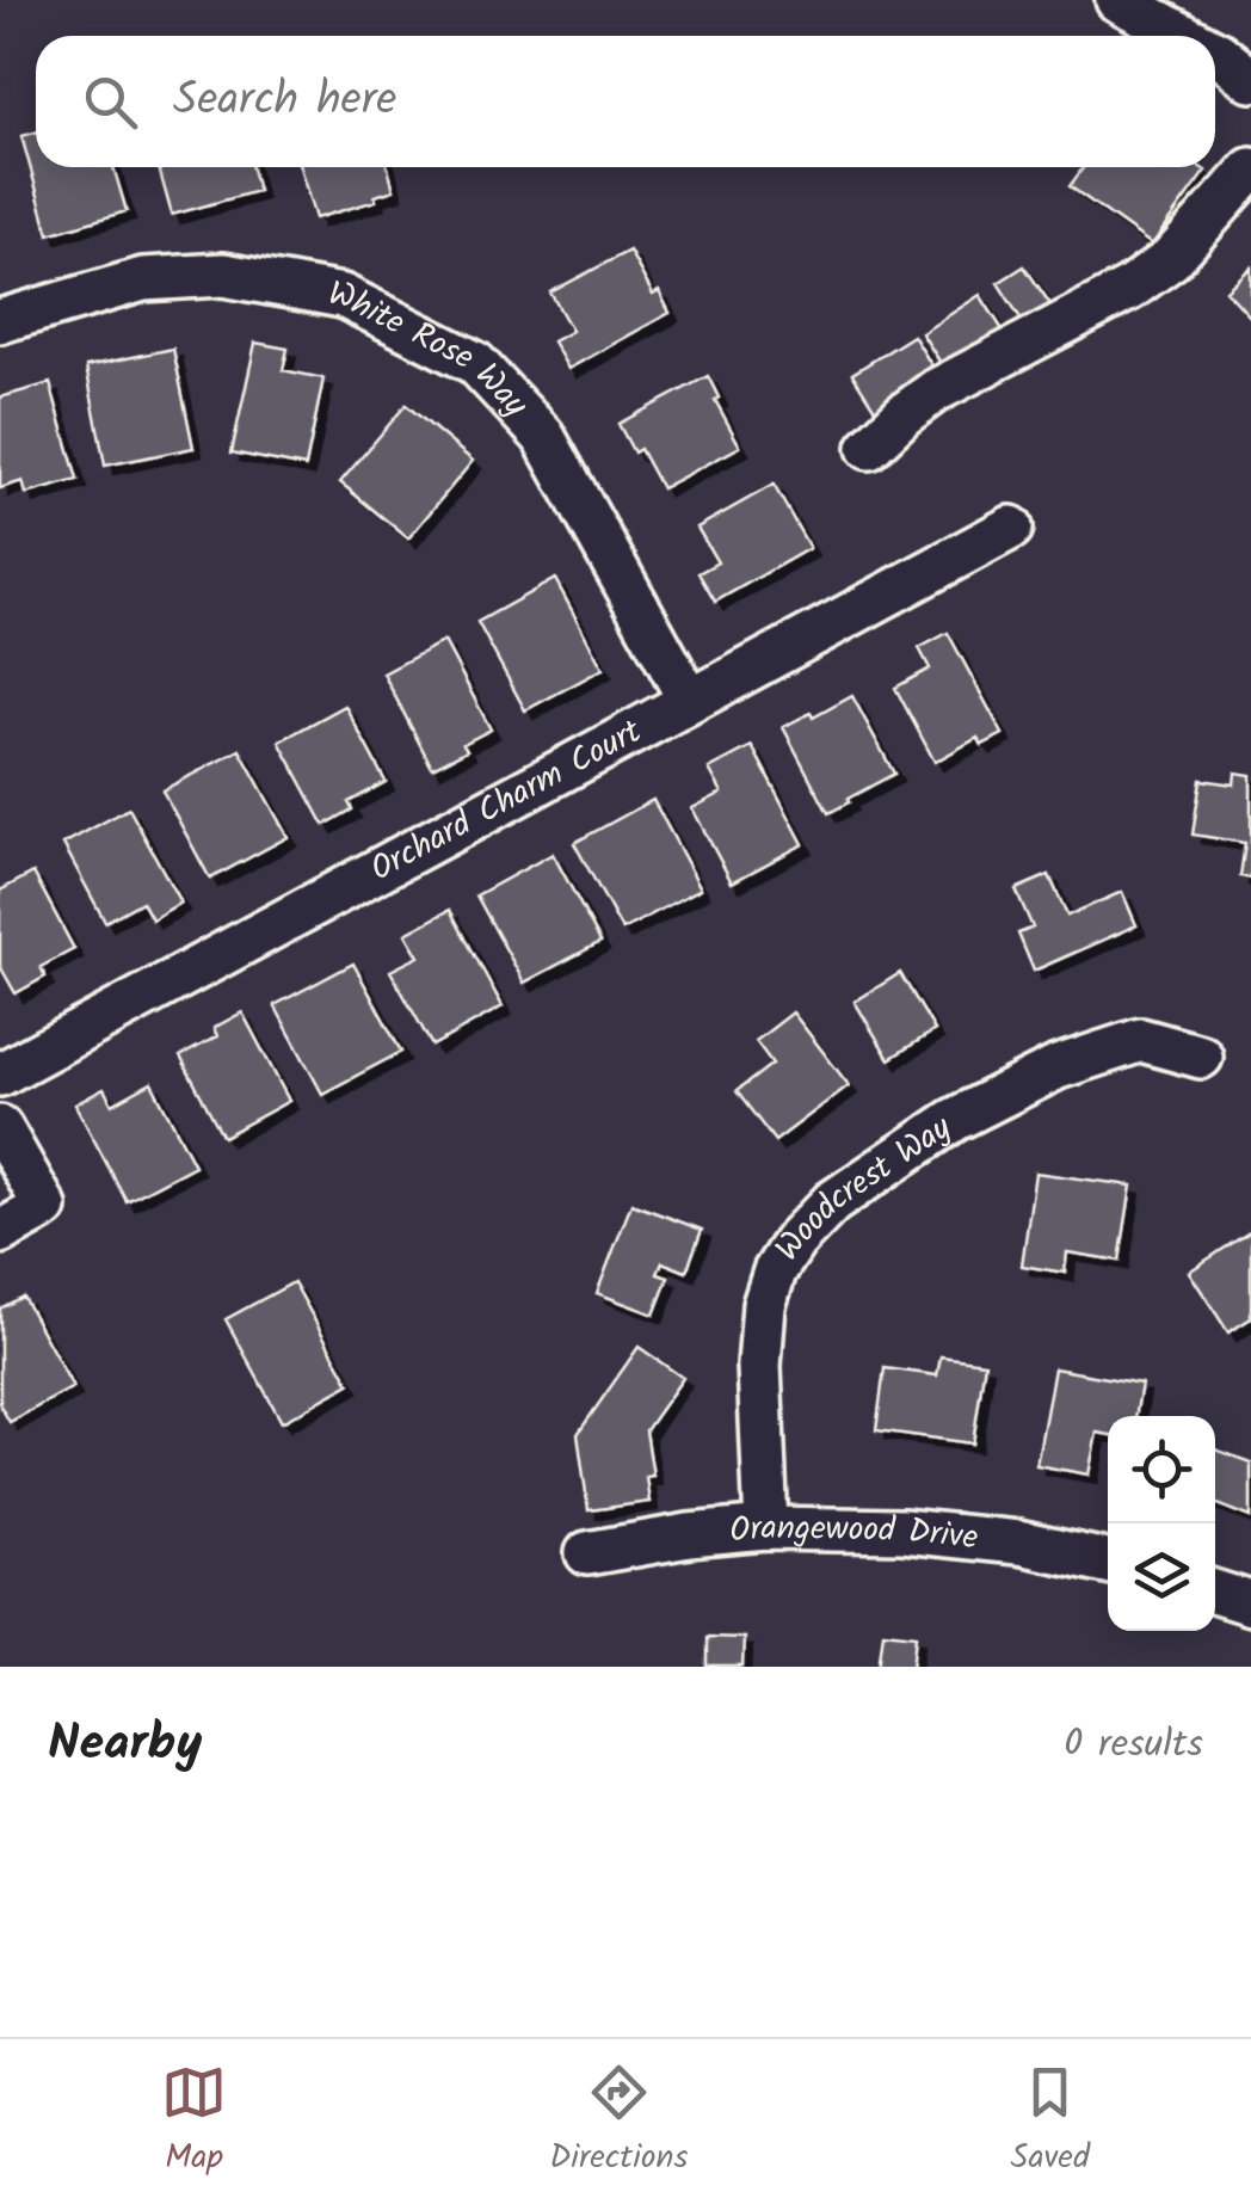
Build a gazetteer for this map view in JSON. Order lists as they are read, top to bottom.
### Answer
{
  "streets": {
    "street": [
      "White Rose Way",
      "Orchard Charm Court",
      "Woodcrest Way",
      "Orangewood Drive"
    ]
  },
  "crossings": [
    ["White Rose Way", "Orchard Charm Court"],
    ["Woodcrest Way", "Orangewood Drive"]
  ],
  "page": {
    "search": "Search here",
    "heading": ["Nearby", "0 results"],
    "nav": ["Map", "Directions", "Saved"]
  }
}
